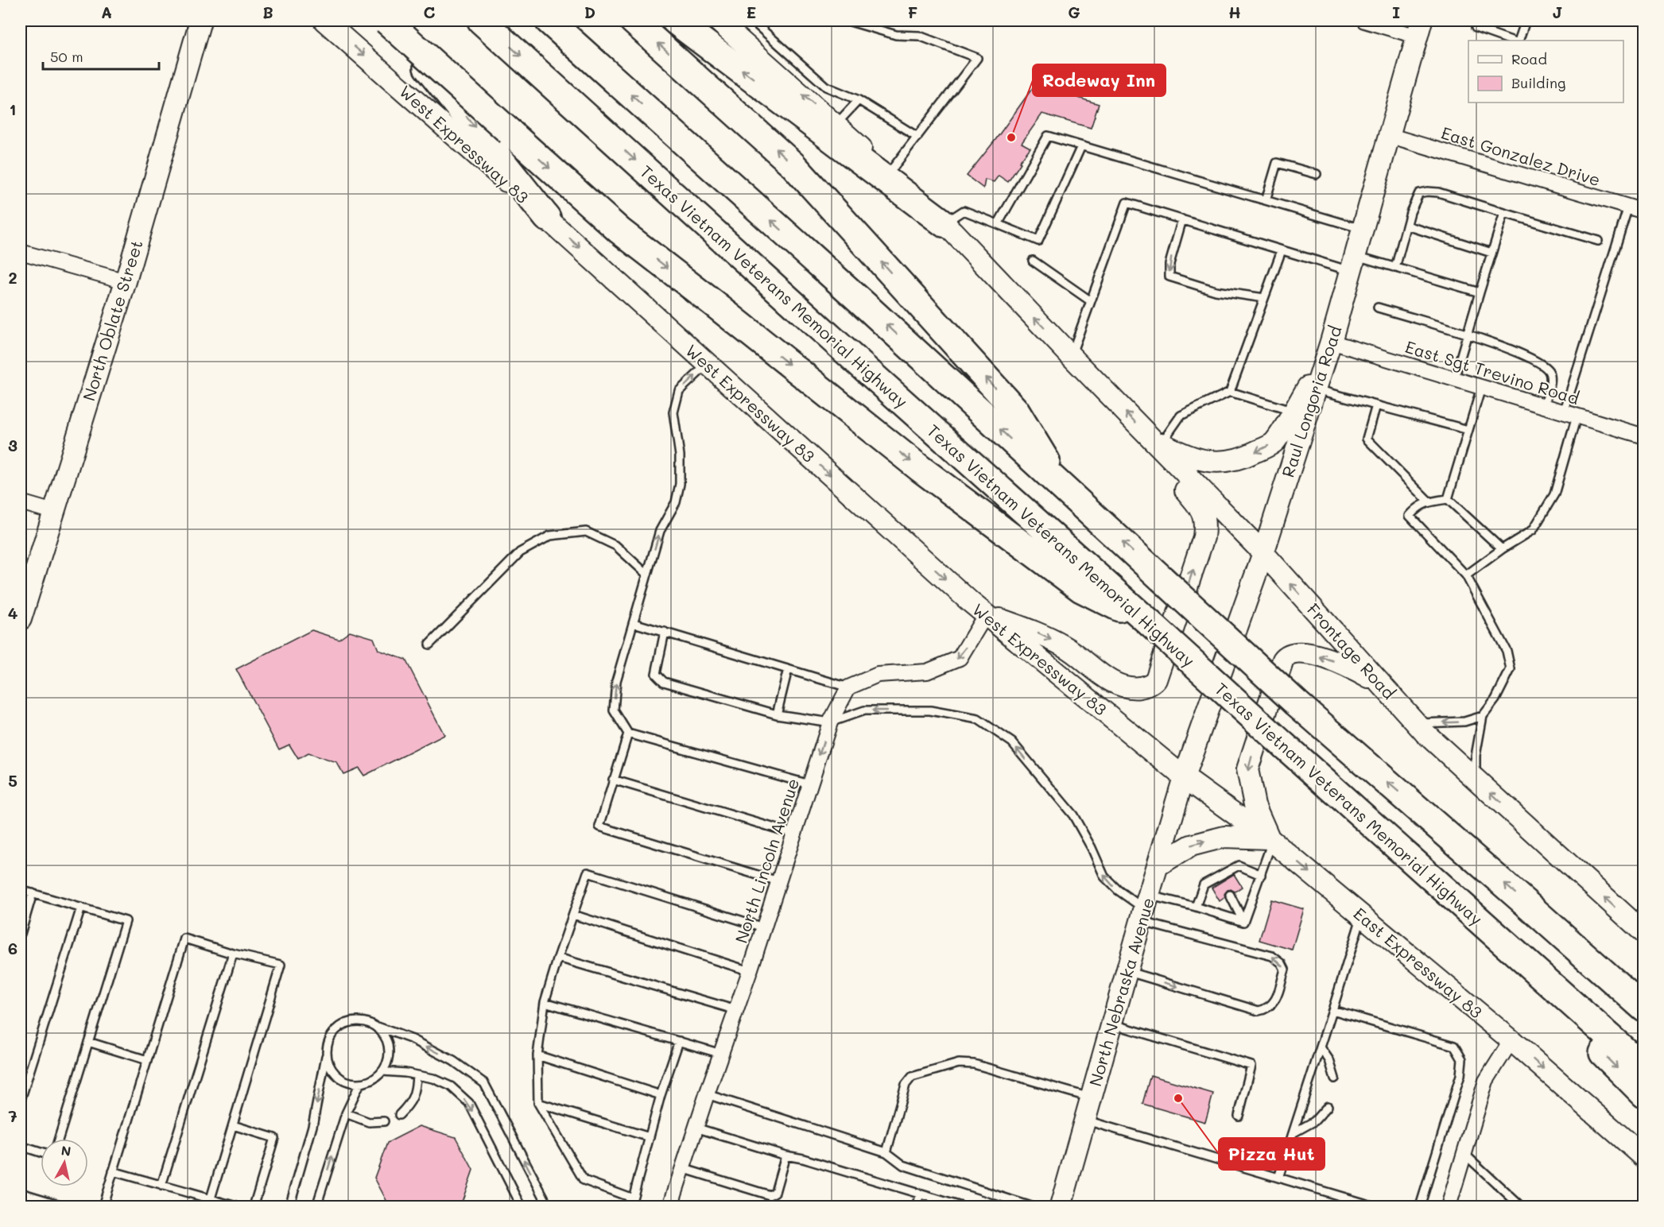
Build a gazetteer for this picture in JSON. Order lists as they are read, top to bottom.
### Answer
{
  "streets": {
    "highway": ["Texas Vietnam Veterans Memorial Highway"],
    "main road": [
      "West Expressway 83",
      "North Oblate Street",
      "Raul Longoria Road",
      "Frontage Road",
      "East Expressway 83",
      "North Nebraska Avenue"
    ],
    "street": ["East Gonzalez Drive", "East Sgt Trevino Road", "North Lincoln Avenue"]
  },
  "crossings": [
    ["West Expressway 83", "Raul Longoria Road"],
    ["West Expressway 83", "East Expressway 83"],
    ["West Expressway 83", "North Nebraska Avenue"],
    ["East Gonzalez Drive", "Raul Longoria Road"],
    ["East Sgt Trevino Road", "Raul Longoria Road"],
    ["Raul Longoria Road", "Frontage Road"],
    ["Raul Longoria Road", "East Expressway 83"],
    ["Raul Longoria Road", "North Nebraska Avenue"],
    ["East Expressway 83", "North Nebraska Avenue"]
  ],
  "one_way": ["West Expressway 83", "Frontage Road", "East Expressway 83"],
  "places": ["Rodeway Inn", "Pizza Hut"],
  "legend": ["Road", "Building"],
  "scale_bar": "50 m",
  "north": "top",
  "grid": {
    "columns": [
      "A",
      "B",
      "C",
      "D",
      "E",
      "F",
      "G",
      "H",
      "I",
      "J"
    ],
    "rows": [
      "1",
      "2",
      "3",
      "4",
      "5",
      "6",
      "7"
    ]
  }
}
